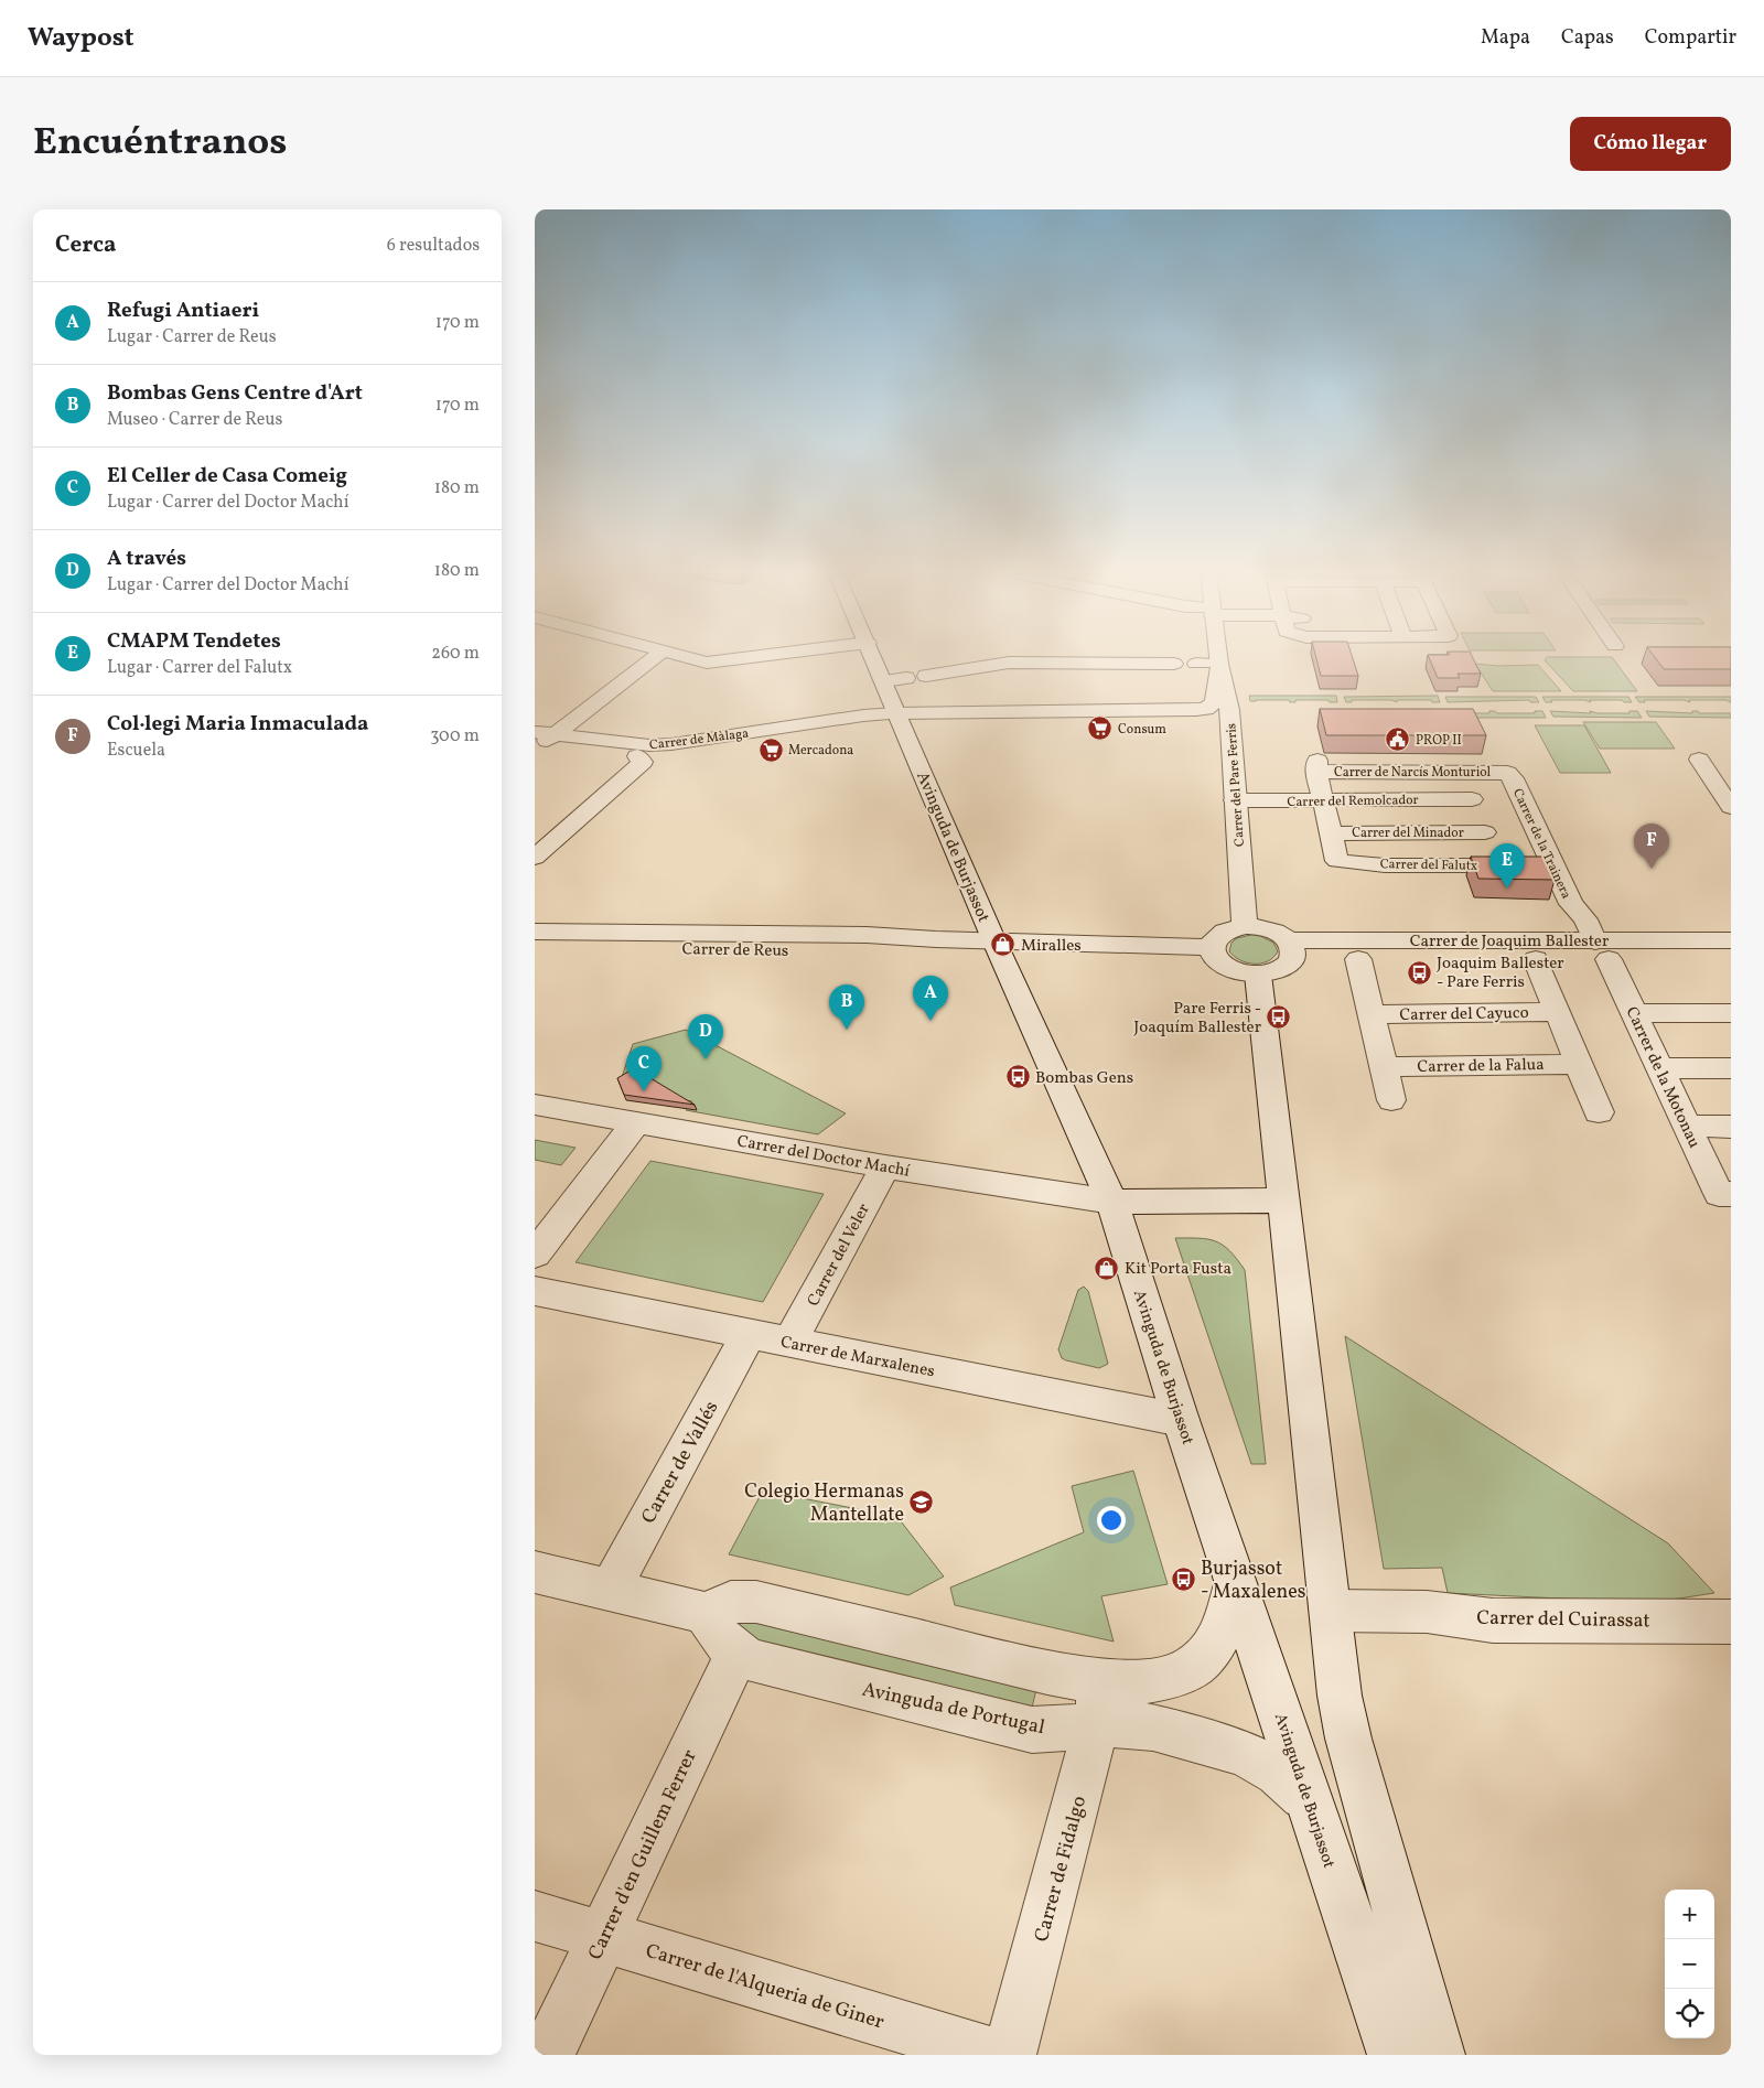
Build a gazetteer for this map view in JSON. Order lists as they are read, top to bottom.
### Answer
{
  "streets": {
    "street": [
      "Carrer de Màlaga",
      "Carrer de Narcís Monturiol",
      "Carrer del Pare Ferris",
      "Carrer del Remolcador",
      "Carrer del Minador",
      "Carrer de la Trainera",
      "Avinguda de Burjassot",
      "Carrer del Falutx",
      "Carrer de Joaquim Ballester",
      "Carrer de Reus",
      "Carrer del Cayuco",
      "Carrer de la Falua",
      "Carrer de la Motonau",
      "Carrer del Doctor Machí",
      "Carrer del Veler",
      "Carrer de Marxalenes",
      "Carrer de Vallés",
      "Carrer del Cuirassat",
      "Avinguda de Portugal",
      "Carrer d'en Guillem Ferrer",
      "Carrer de Fidalgo",
      "Carrer de l'Alqueria de Giner"
    ]
  },
  "crossings": [
    ["Carrer de Màlaga", "Avinguda de Burjassot"],
    ["Carrer de Narcís Monturiol", "Carrer del Remolcador"],
    ["Carrer de Narcís Monturiol", "Carrer de la Trainera"],
    ["Carrer del Pare Ferris", "Carrer del Remolcador"],
    ["Carrer del Pare Ferris", "Carrer de Joaquim Ballester"],
    ["Carrer del Pare Ferris", "Carrer de Reus"],
    ["Carrer del Minador", "Carrer del Falutx"],
    ["Carrer de la Trainera", "Carrer del Falutx"],
    ["Carrer de la Trainera", "Carrer de Joaquim Ballester"],
    ["Carrer de la Trainera", "Carrer de la Motonau"],
    ["Avinguda de Burjassot", "Carrer de Reus"],
    ["Avinguda de Burjassot", "Carrer del Doctor Machí"],
    ["Avinguda de Burjassot", "Carrer de Marxalenes"],
    ["Avinguda de Burjassot", "Avinguda de Portugal"],
    ["Carrer de Joaquim Ballester", "Carrer de Reus"],
    ["Carrer de Joaquim Ballester", "Carrer de la Motonau"],
    ["Carrer del Doctor Machí", "Carrer del Veler"],
    ["Carrer del Veler", "Carrer de Marxalenes"],
    ["Carrer de Marxalenes", "Carrer de Vallés"],
    ["Avinguda de Portugal", "Carrer d'en Guillem Ferrer"],
    ["Avinguda de Portugal", "Carrer de Fidalgo"],
    ["Carrer d'en Guillem Ferrer", "Carrer de l'Alqueria de Giner"]
  ],
  "places": {
    "supermarket": ["Consum", "Mercadona"],
    "public building": ["PROP II"],
    "shop": ["Miralles", "Kit Porta Fusta"],
    "bus stop": [
      "Joaquim Ballester - Pare Ferris",
      "Pare Ferris - Joaquím Ballester",
      "Bombas Gens",
      "Burjassot - Maxalenes"
    ],
    "school or university": ["Colegio Hermanas Mantellate"]
  },
  "page": {
    "header": "Waypost",
    "nav": ["Mapa", "Capas", "Compartir"],
    "title": "Encuéntranos",
    "buttons": "Cómo llegar",
    "heading": ["Cerca", "6 resultados"],
    "list": [
      {
        "mark": "A",
        "name": "Refugi Antiaeri",
        "note": "Lugar · Carrer de Reus",
        "value": "170 m"
      },
      {
        "mark": "B",
        "name": "Bombas Gens Centre d'Art",
        "note": "Museo · Carrer de Reus",
        "value": "170 m"
      },
      {
        "mark": "C",
        "name": "El Celler de Casa Comeig",
        "note": "Lugar · Carrer del Doctor Machí",
        "value": "180 m"
      },
      {
        "mark": "D",
        "name": "A través",
        "note": "Lugar · Carrer del Doctor Machí",
        "value": "180 m"
      },
      {
        "mark": "E",
        "name": "CMAPM Tendetes",
        "note": "Lugar · Carrer del Falutx",
        "value": "260 m"
      },
      {
        "mark": "F",
        "name": "Col·legi Maria Inmaculada",
        "note": "Escuela",
        "value": "300 m"
      }
    ],
    "pins": [
      "F",
      "E",
      "A",
      "B",
      "D",
      "C"
    ],
    "map_buttons": ["+", "−"]
  }
}
